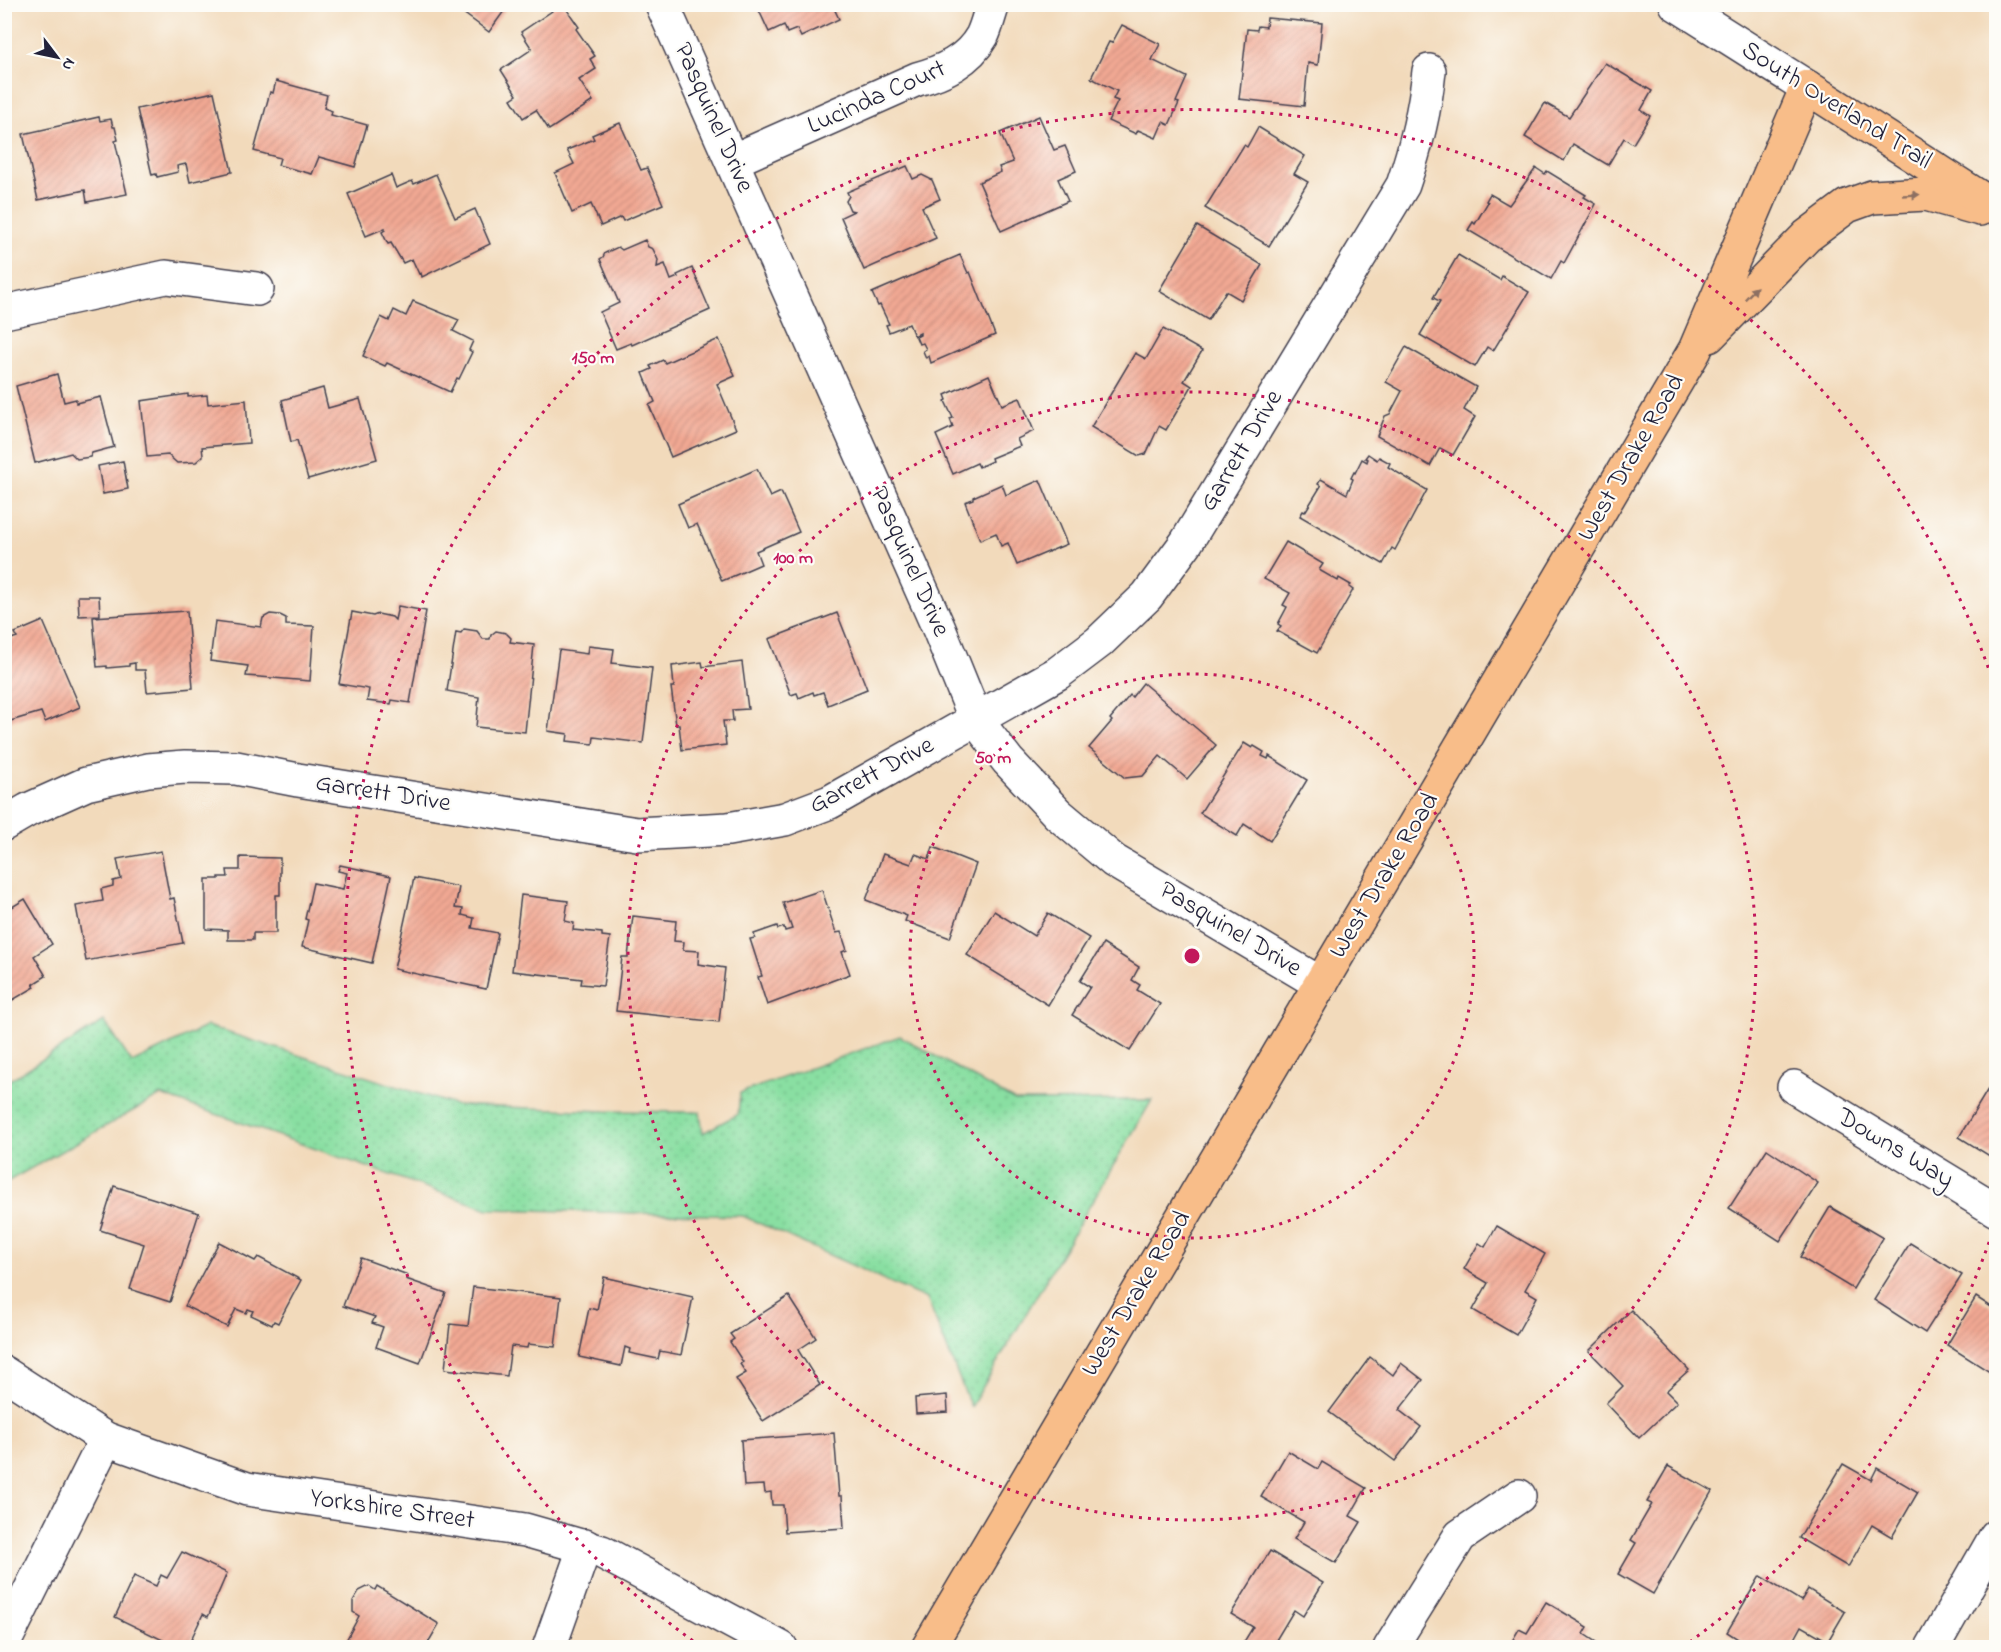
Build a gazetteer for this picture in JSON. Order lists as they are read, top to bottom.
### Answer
{
  "streets": {
    "main road": ["South Overland Trail", "West Drake Road"],
    "street": [
      "Lucinda Court",
      "Pasquinel Drive",
      "Garrett Drive",
      "Downs Way",
      "Yorkshire Street"
    ]
  },
  "crossings": [
    ["Lucinda Court", "Pasquinel Drive"],
    ["South Overland Trail", "West Drake Road"],
    ["Pasquinel Drive", "Garrett Drive"],
    ["Pasquinel Drive", "West Drake Road"]
  ],
  "north": "bottom right",
  "rings": ["150 m", "100 m", "50 m"]
}
